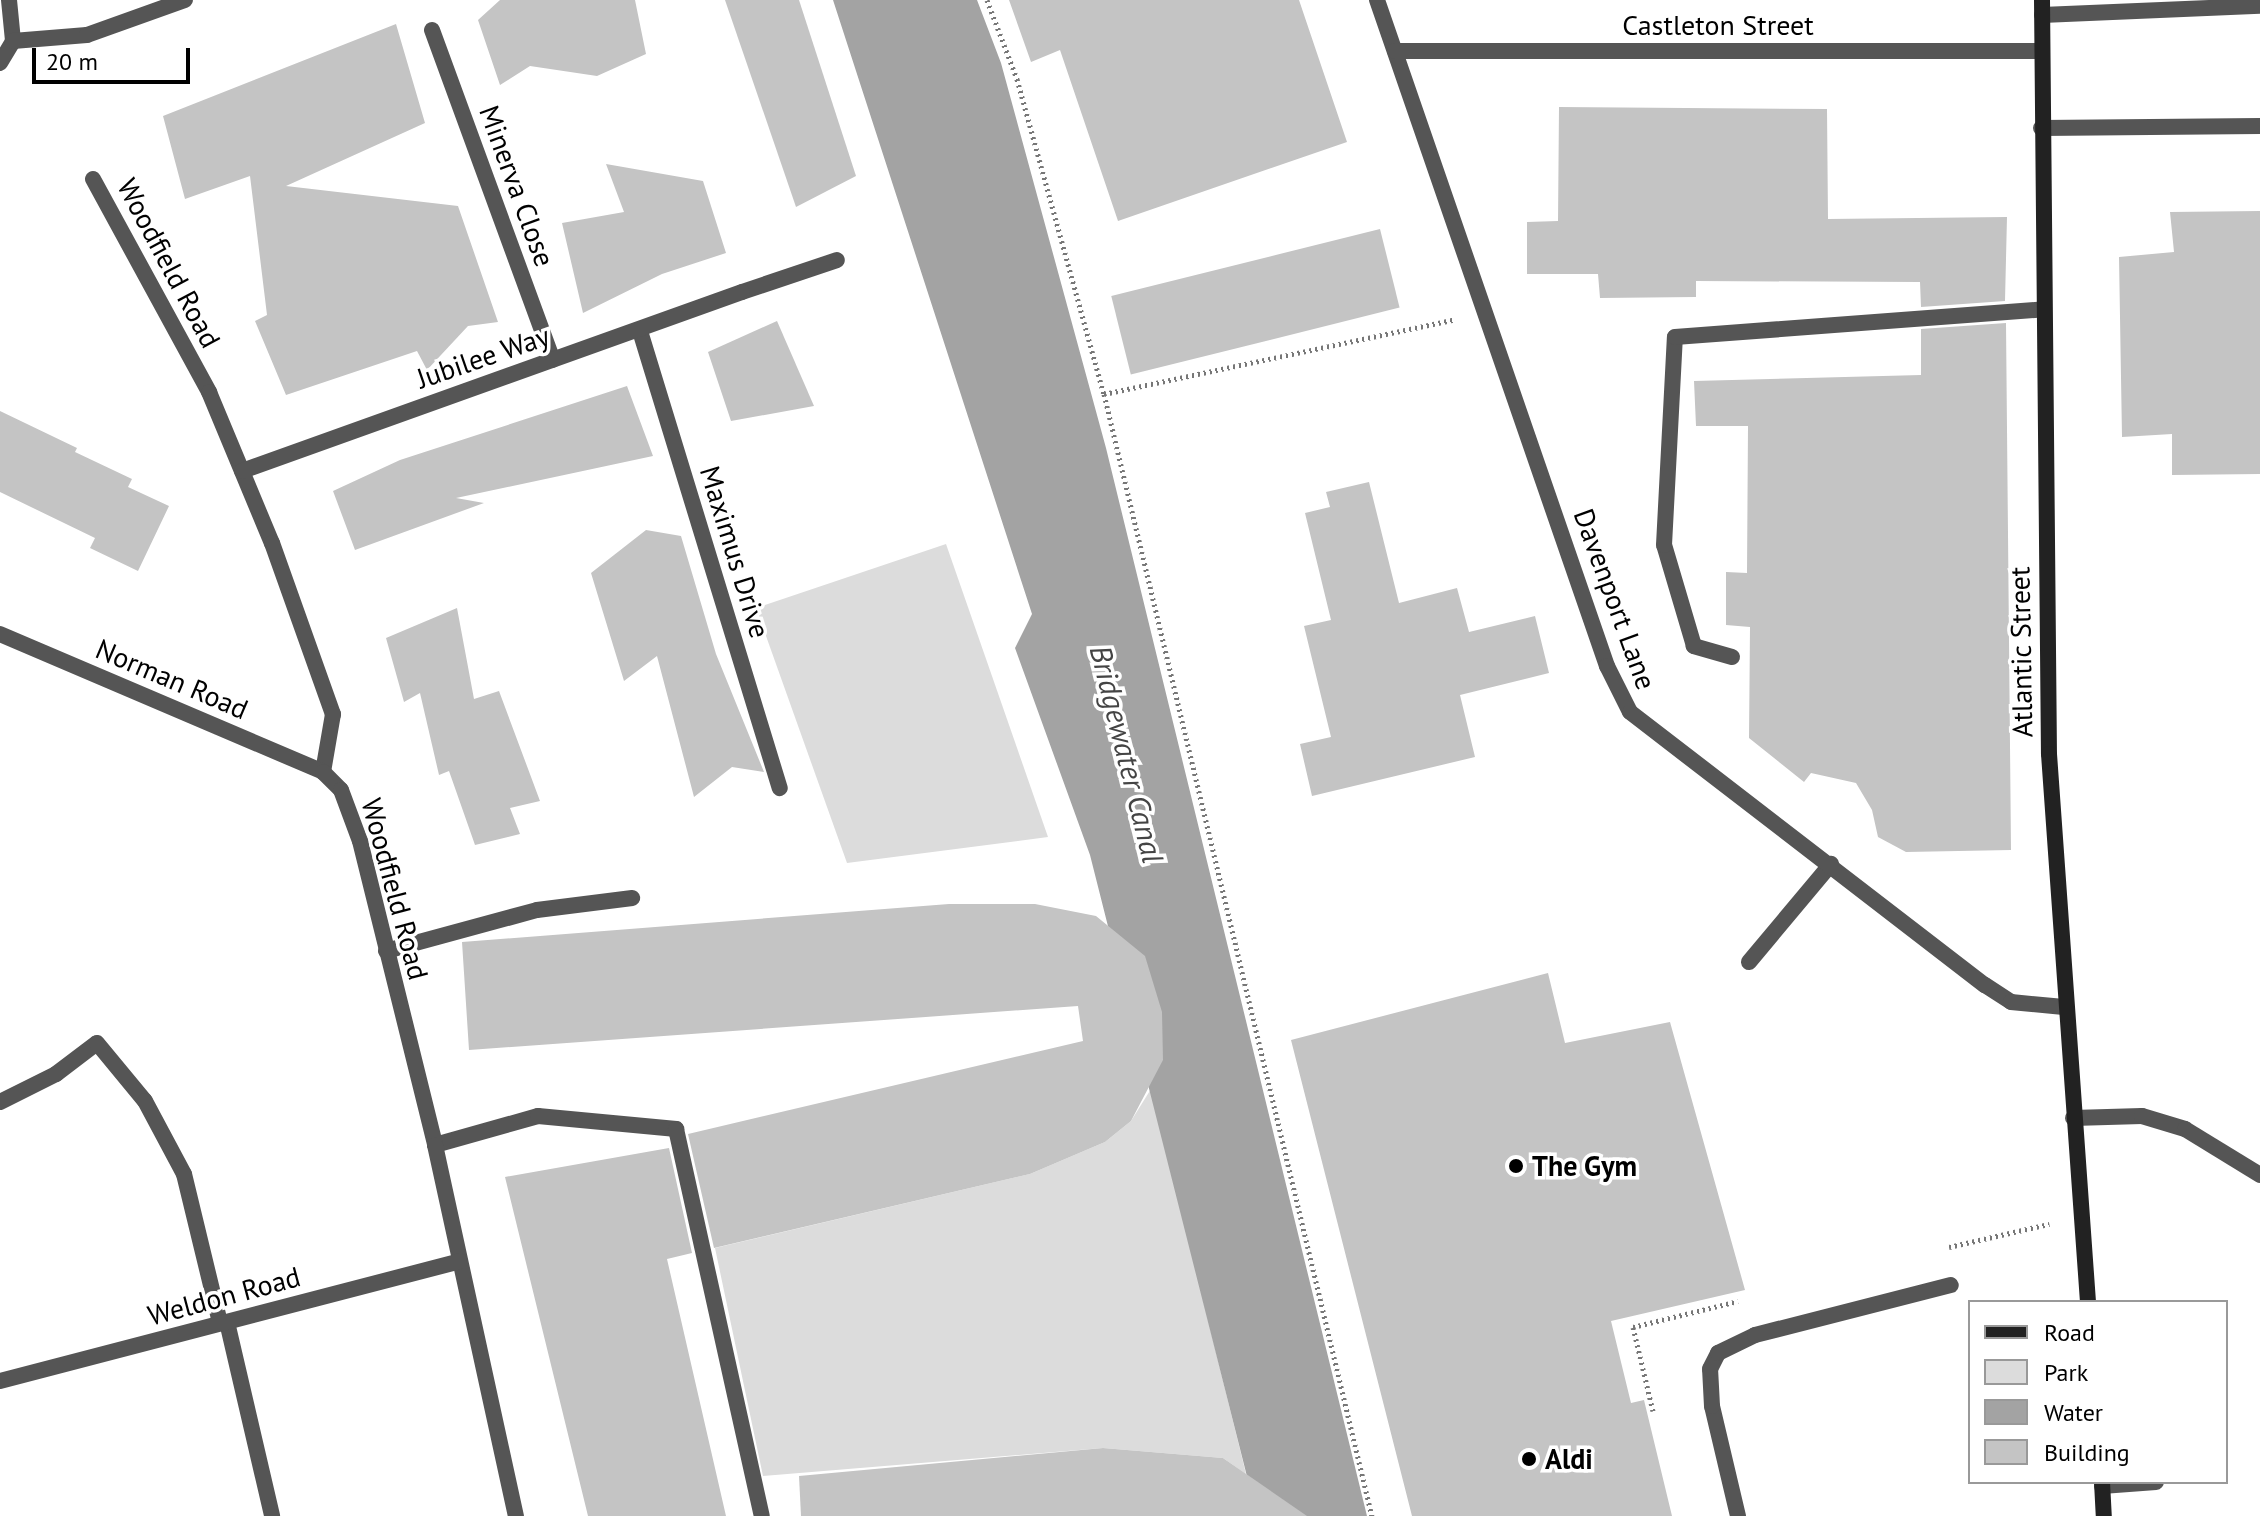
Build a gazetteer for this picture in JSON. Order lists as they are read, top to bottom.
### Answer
{
  "streets": {
    "street": [
      "Castleton Street",
      "Minerva Close",
      "Woodfield Road",
      "Jubilee Way",
      "Maximus Drive",
      "Davenport Lane",
      "Atlantic Street",
      "Norman Road",
      "Weldon Road"
    ]
  },
  "crossings": [
    ["Castleton Street", "Davenport Lane"],
    ["Castleton Street", "Atlantic Street"],
    ["Minerva Close", "Jubilee Way"],
    ["Woodfield Road", "Jubilee Way"],
    ["Woodfield Road", "Norman Road"],
    ["Woodfield Road", "Weldon Road"],
    ["Jubilee Way", "Maximus Drive"],
    ["Davenport Lane", "Atlantic Street"]
  ],
  "water": ["Bridgewater Canal"],
  "places": ["The Gym", "Aldi"],
  "legend": [
    "Road",
    "Park",
    "Water",
    "Building"
  ],
  "scale_bar": "20 m"
}
